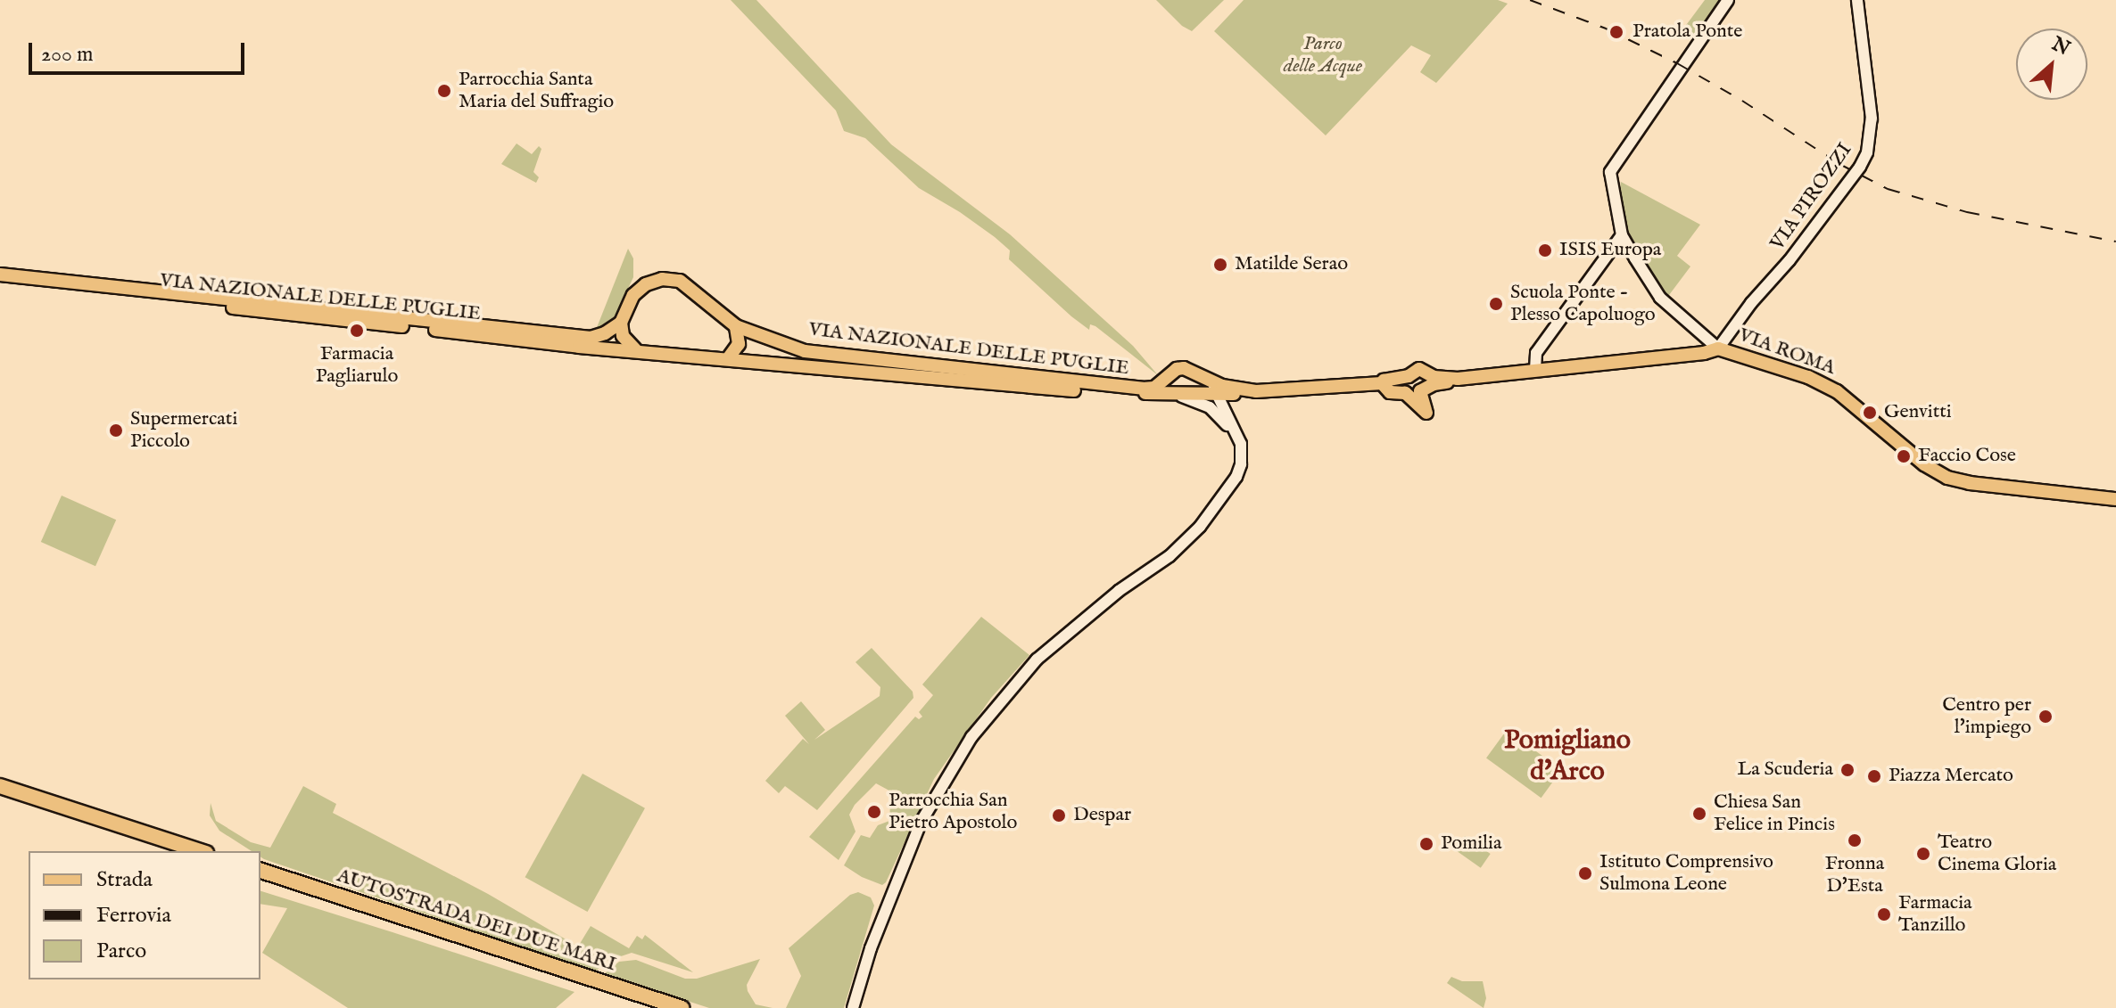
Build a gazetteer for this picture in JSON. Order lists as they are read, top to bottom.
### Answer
{
  "streets": {
    "highway": ["AUTOSTRADA DEI DUE MARI"],
    "main road": ["VIA PIROZZI", "VIA NAZIONALE DELLE PUGLIE", "VIA ROMA"]
  },
  "crossings": [
    ["VIA PIROZZI", "VIA ROMA"]
  ],
  "districts": ["Pomigliano d'Arco"],
  "parks": ["Parco delle Acque"],
  "places": [
    "Pratola Ponte",
    "Parrocchia Santa Maria del Suffragio",
    "ISIS Europa",
    "Matilde Serao",
    "Scuola Ponte - Plesso Capoluogo",
    "Farmacia Pagliarulo",
    "Genvitti",
    "Supermercati Piccolo",
    "Faccio Cose",
    "Centro per l'impiego",
    "La Scuderia",
    "Piazza Mercato",
    "Parrocchia San Pietro Apostolo",
    "Chiesa San Felice in Pincis",
    "Despar",
    "Fronna D'Esta",
    "Pomilia",
    "Teatro Cinema Gloria",
    "Istituto Comprensivo Sulmona Leone",
    "Farmacia Tanzillo"
  ],
  "legend": ["Strada", "Ferrovia", "Parco"],
  "scale_bar": "200 m",
  "north": "top right"
}
